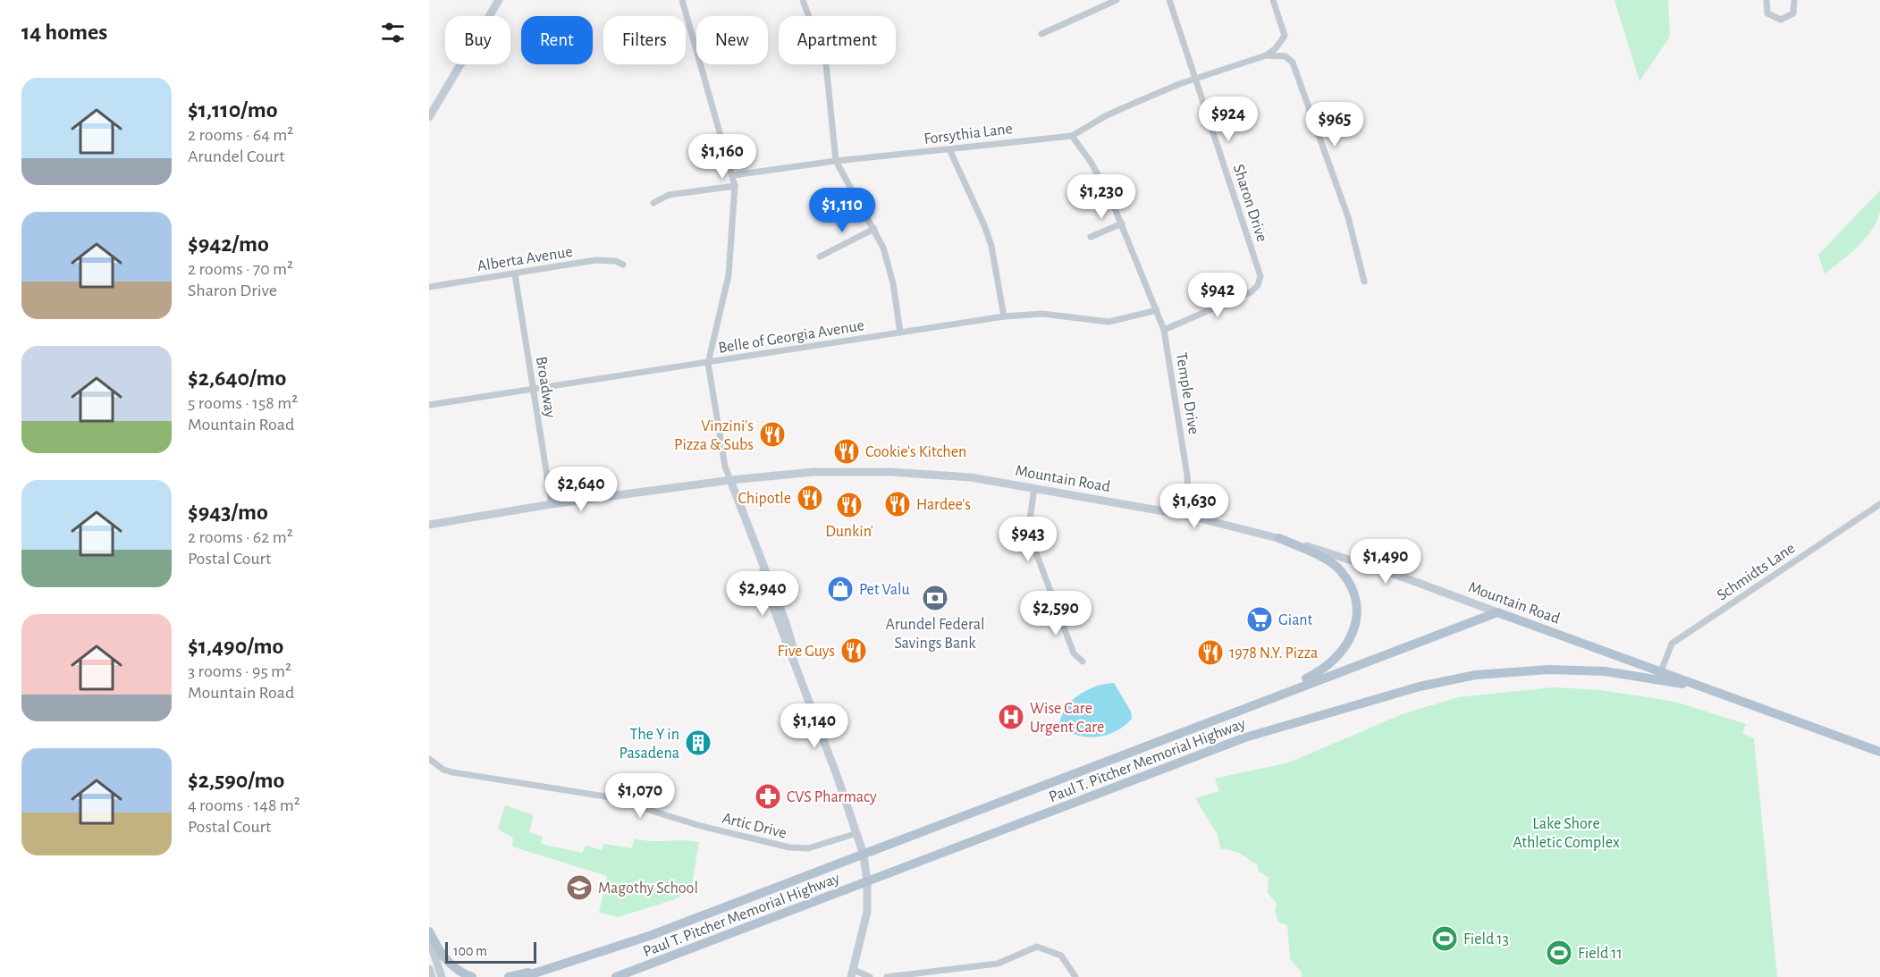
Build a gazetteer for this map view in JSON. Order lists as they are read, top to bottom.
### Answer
{
  "streets": {
    "main road": ["Mountain Road", "Paul T. Pitcher Memorial Highway"],
    "street": [
      "Forsythia Lane",
      "Sharon Drive",
      "Alberta Avenue",
      "Belle of Georgia Avenue",
      "Broadway",
      "Temple Drive",
      "Schmidts Lane",
      "Artic Drive"
    ]
  },
  "crossings": [
    ["Forsythia Lane", "Sharon Drive"],
    ["Forsythia Lane", "Temple Drive"],
    ["Sharon Drive", "Temple Drive"],
    ["Alberta Avenue", "Broadway"],
    ["Belle of Georgia Avenue", "Broadway"],
    ["Belle of Georgia Avenue", "Temple Drive"],
    ["Broadway", "Mountain Road"],
    ["Temple Drive", "Mountain Road"],
    ["Mountain Road", "Schmidts Lane"],
    ["Mountain Road", "Paul T. Pitcher Memorial Highway"]
  ],
  "parks": ["Lake Shore Athletic Complex"],
  "places": {
    "restaurant": [
      "Vinzini's Pizza & Subs",
      "Cookie's Kitchen",
      "Chipotle",
      "Hardee's",
      "Dunkin'",
      "Five Guys",
      "1978 N.Y. Pizza"
    ],
    "shop": ["Pet Valu"],
    "bank": ["Arundel Federal Savings Bank"],
    "supermarket": ["Giant"],
    "hospital": ["Wise Care Urgent Care"],
    "building": ["The Y in Pasadena"],
    "pharmacy": ["CVS Pharmacy"],
    "school or university": ["Magothy School"],
    "sports": ["Field 13", "Field 11"]
  },
  "scale_bar": "100 m",
  "page": {
    "heading": "14 homes",
    "chip": [
      "Buy",
      "Rent",
      "Filters",
      "New",
      "Apartment"
    ],
    "list": [
      {
        "name": "$1,110/mo",
        "note": "2 rooms · 64 m² · Arundel Court"
      },
      {
        "name": "$942/mo",
        "note": "2 rooms · 70 m² · Sharon Drive"
      },
      {
        "name": "$2,640/mo",
        "note": "5 rooms · 158 m² · Mountain Road"
      },
      {
        "name": "$943/mo",
        "note": "2 rooms · 62 m² · Postal Court"
      },
      {
        "name": "$1,490/mo",
        "note": "3 rooms · 95 m² · Mountain Road"
      },
      {
        "name": "$2,590/mo",
        "note": "4 rooms · 148 m² · Postal Court"
      }
    ],
    "price": [
      "$924",
      "$965",
      "$1,160",
      "$1,230",
      "$1,110",
      "$942",
      "$2,640",
      "$1,630",
      "$943",
      "$1,490",
      "$2,940",
      "$2,590",
      "$1,140",
      "$1,070"
    ],
    "scale": "100 m"
  }
}
